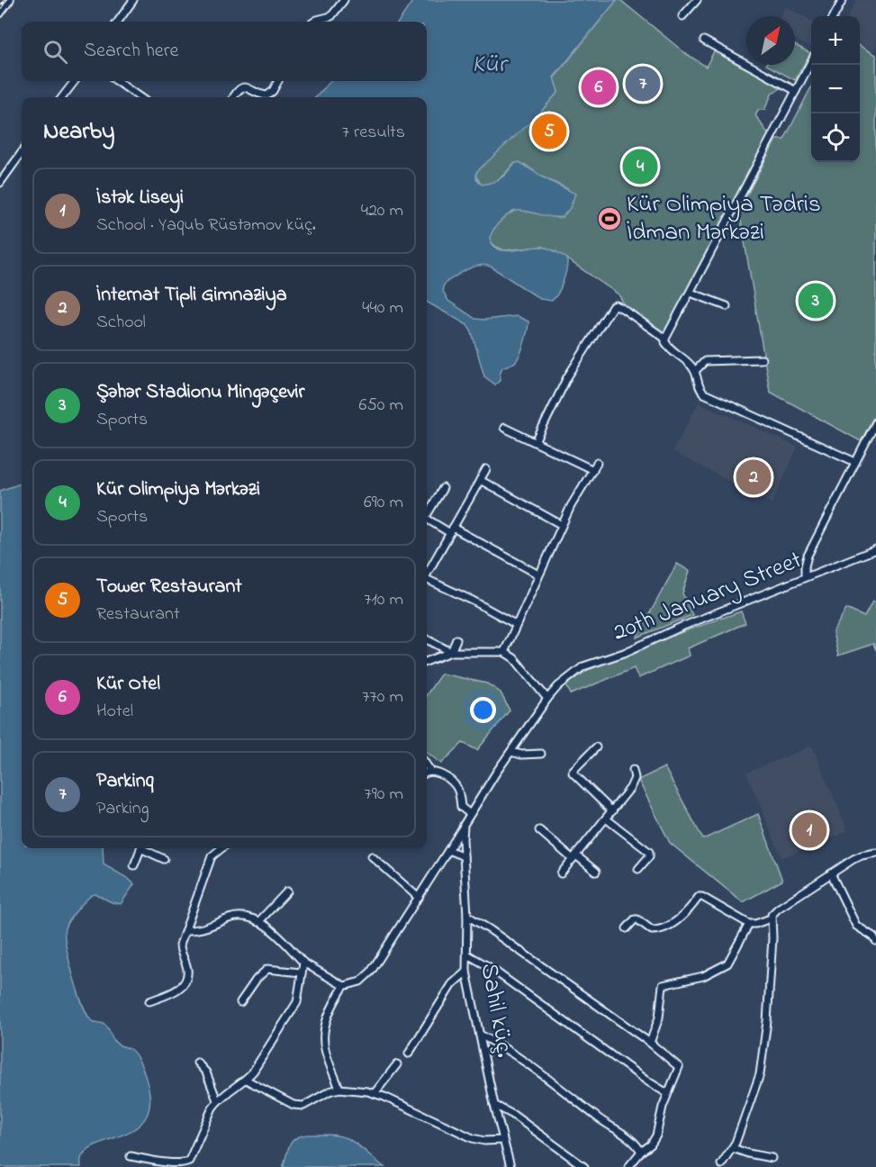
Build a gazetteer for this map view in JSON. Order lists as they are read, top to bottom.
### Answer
{
  "streets": {
    "street": ["20th January Street", "Sahil küç."]
  },
  "water": ["Kür"],
  "places": {
    "sports": ["Kür Olimpiya Tədris İdman Mərkəzi"]
  },
  "north": "top right",
  "page": {
    "map_buttons": ["+", "−"],
    "search": "Search here",
    "pins": [
      "7",
      "6",
      "5",
      "4",
      "3",
      "2",
      "1"
    ],
    "heading": ["Nearby", "7 results"],
    "list": [
      {
        "mark": "1",
        "name": "İstək Liseyi",
        "note": "School · Yaqub Rüstəmov küç.",
        "value": "420 m"
      },
      {
        "mark": "2",
        "name": "İnternat Tipli Gimnaziya",
        "note": "School",
        "value": "440 m"
      },
      {
        "mark": "3",
        "name": "Şəhər Stadionu Mingəçevir",
        "note": "Sports",
        "value": "650 m"
      },
      {
        "mark": "4",
        "name": "Kür Olimpiya Mərkəzi",
        "note": "Sports",
        "value": "690 m"
      },
      {
        "mark": "5",
        "name": "Tower Restaurant",
        "note": "Restaurant",
        "value": "710 m"
      },
      {
        "mark": "6",
        "name": "Kür Otel",
        "note": "Hotel",
        "value": "770 m"
      },
      {
        "mark": "7",
        "name": "Parkinq",
        "note": "Parking",
        "value": "790 m"
      }
    ]
  }
}
